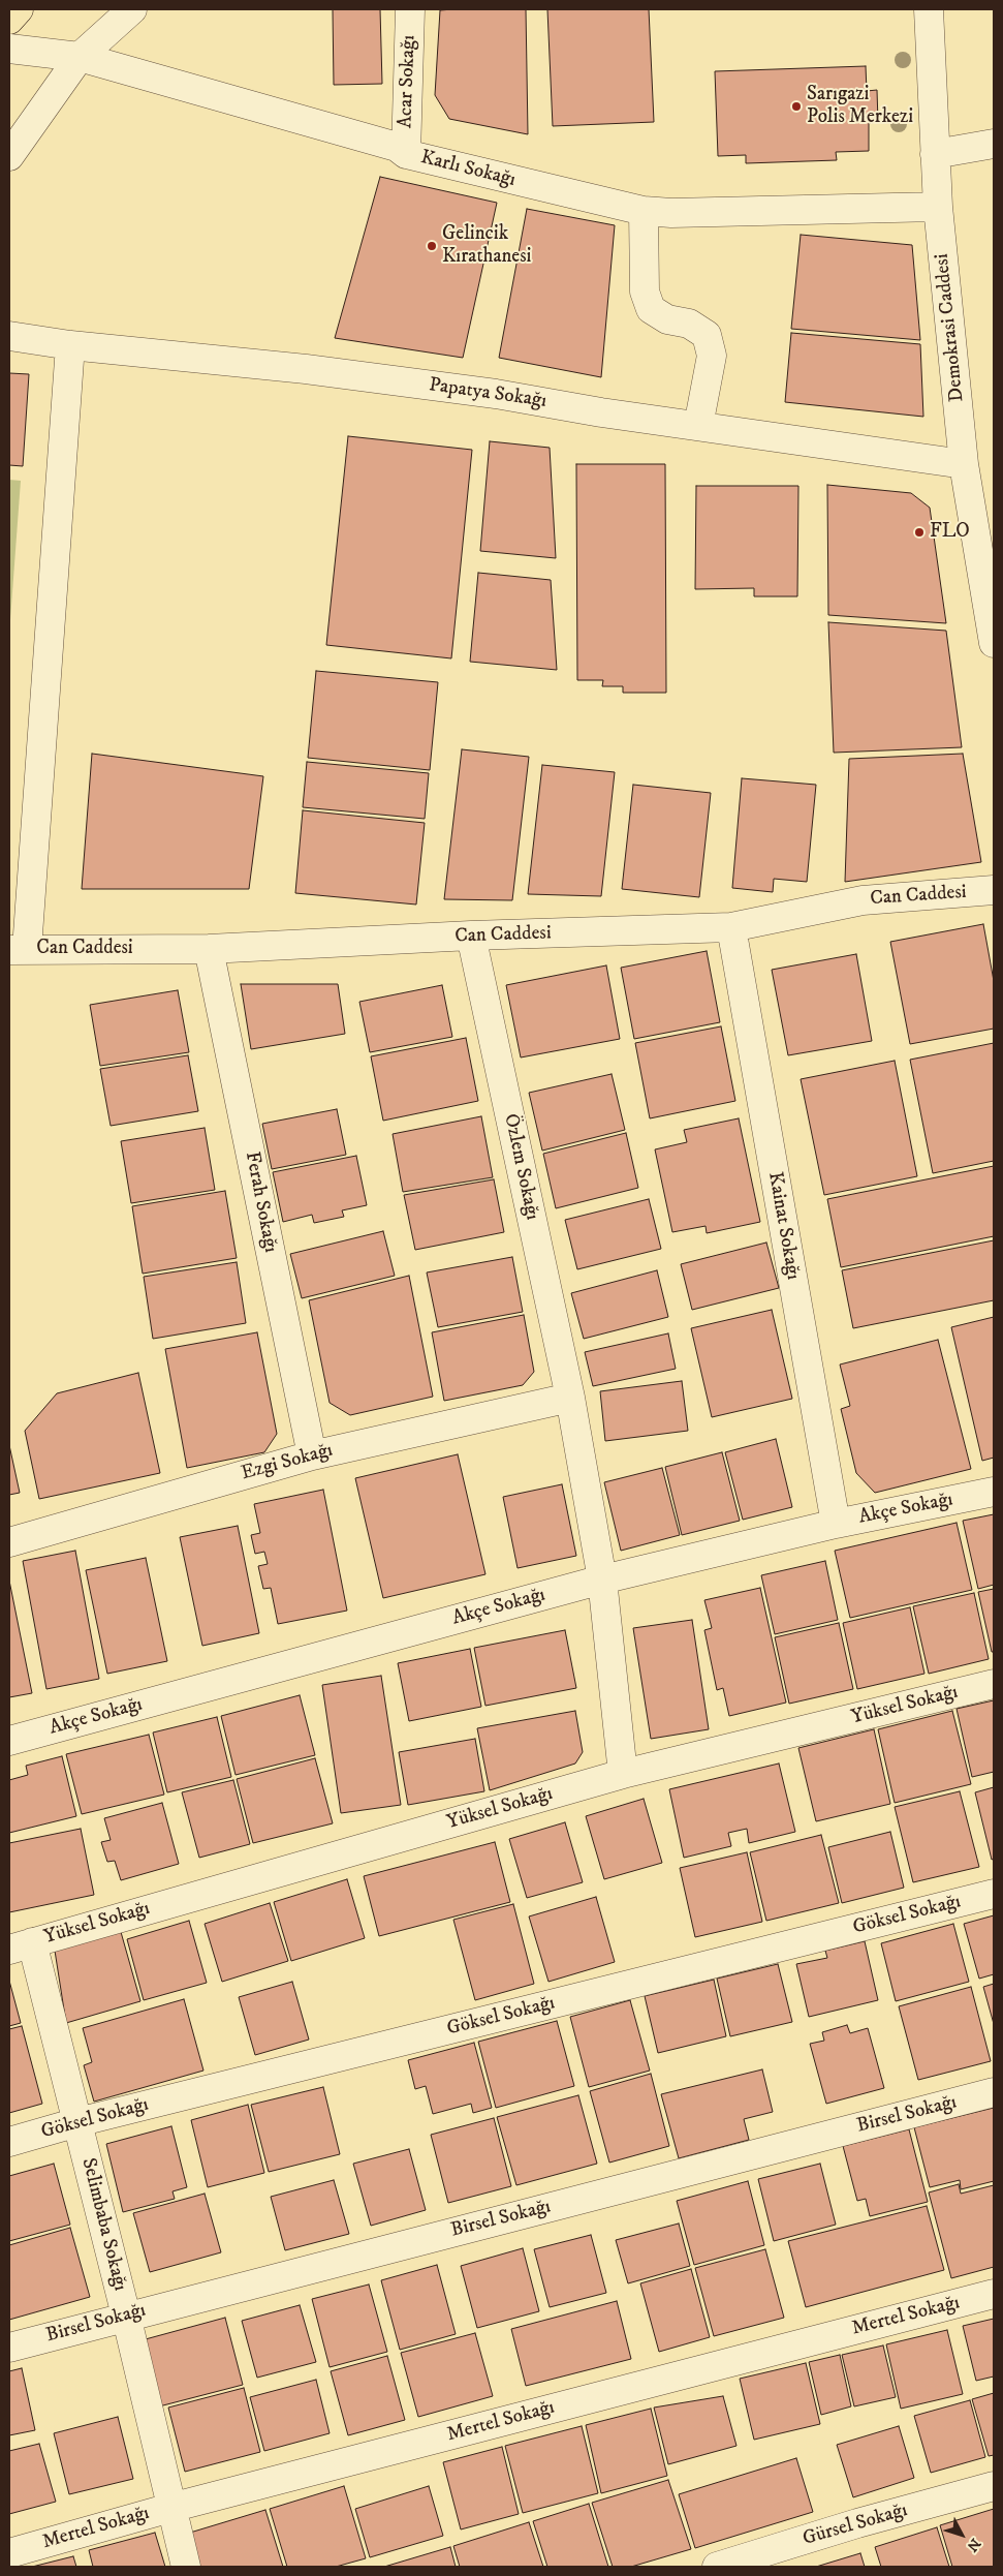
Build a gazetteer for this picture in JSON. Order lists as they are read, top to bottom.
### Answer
{
  "streets": {
    "street": [
      "Acar Sokağı",
      "Karlı Sokağı",
      "Demokrasi Caddesi",
      "Papatya Sokağı",
      "Can Caddesi",
      "Özlem Sokağı",
      "Ferah Sokağı",
      "Kainat Sokağı",
      "Ezgi Sokağı",
      "Akçe Sokağı",
      "Yüksel Sokağı",
      "Göksel Sokağı",
      "Birsel Sokağı",
      "Selimbaba Sokağı",
      "Mertel Sokağı",
      "Gürsel Sokağı"
    ]
  },
  "crossings": [
    ["Acar Sokağı", "Karlı Sokağı"],
    ["Karlı Sokağı", "Demokrasi Caddesi"],
    ["Demokrasi Caddesi", "Papatya Sokağı"],
    ["Can Caddesi", "Özlem Sokağı"],
    ["Can Caddesi", "Ferah Sokağı"],
    ["Can Caddesi", "Kainat Sokağı"],
    ["Özlem Sokağı", "Ezgi Sokağı"],
    ["Özlem Sokağı", "Akçe Sokağı"],
    ["Özlem Sokağı", "Yüksel Sokağı"],
    ["Ferah Sokağı", "Ezgi Sokağı"],
    ["Kainat Sokağı", "Akçe Sokağı"],
    ["Yüksel Sokağı", "Selimbaba Sokağı"],
    ["Göksel Sokağı", "Selimbaba Sokağı"],
    ["Birsel Sokağı", "Selimbaba Sokağı"],
    ["Selimbaba Sokağı", "Mertel Sokağı"]
  ],
  "places": ["Sarıgazi Polis Merkezi", "Gelincik Kırathanesi", "FLO"],
  "north": "bottom right"
}
